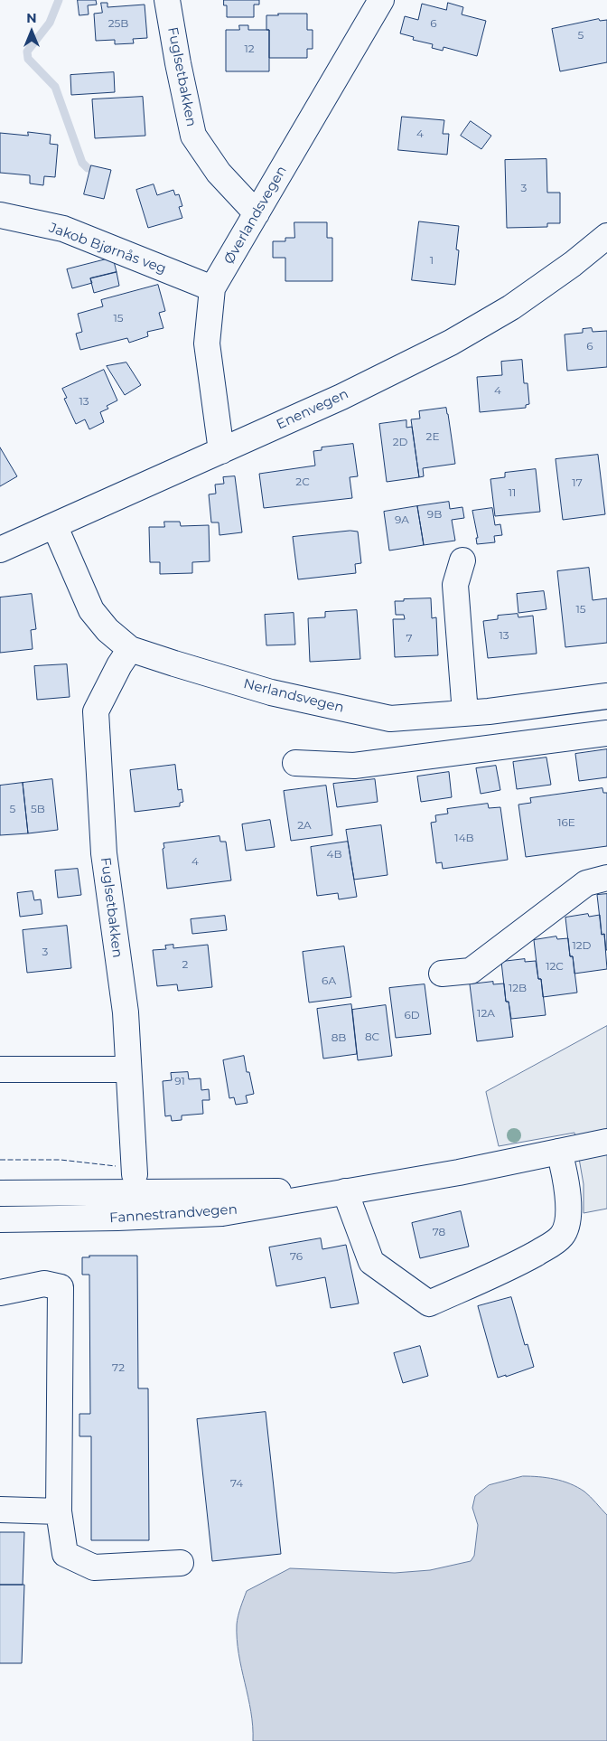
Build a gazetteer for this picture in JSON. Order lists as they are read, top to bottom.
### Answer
{
  "streets": {
    "main road": [
      "Fuglsetbakken",
      "Øverlandsvegen",
      "Jakob Bjørnås veg",
      "Enenvegen",
      "Nerlandsvegen",
      "Fannestrandvegen"
    ]
  },
  "crossings": [
    ["Fuglsetbakken", "Øverlandsvegen"],
    ["Fuglsetbakken", "Nerlandsvegen"],
    ["Øverlandsvegen", "Jakob Bjørnås veg"],
    ["Øverlandsvegen", "Enenvegen"],
    ["Enenvegen", "Nerlandsvegen"]
  ],
  "house_numbers": [
    "25B",
    "6",
    "5",
    "12",
    "4",
    "3",
    "1",
    "15",
    "6",
    "4",
    "13",
    "2E",
    "2D",
    "2C",
    "17",
    "11",
    "9B",
    "9A",
    "15",
    "13",
    "7",
    "5",
    "5B",
    "16E",
    "2A",
    "14B",
    "4B",
    "4",
    "12D",
    "3",
    "2",
    "12C",
    "6A",
    "12B",
    "12A",
    "6D",
    "8C",
    "8B",
    "91",
    "78",
    "76",
    "72",
    "74"
  ],
  "north": "top"
}
